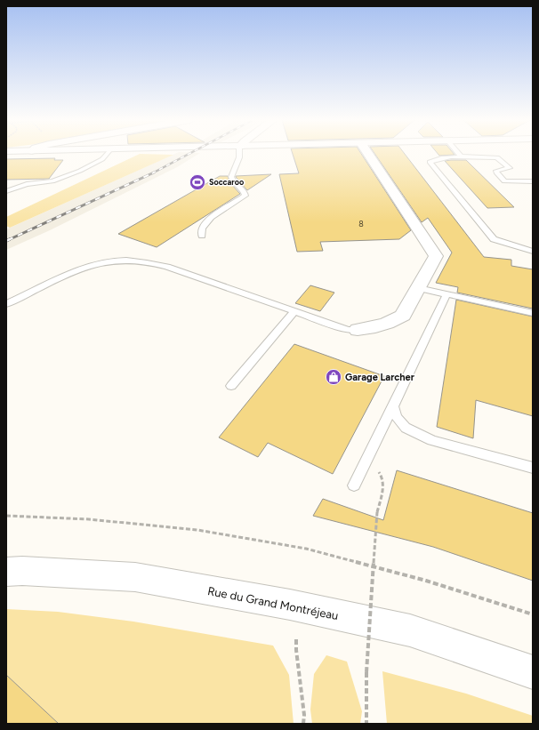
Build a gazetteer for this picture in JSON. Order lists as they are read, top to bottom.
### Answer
{
  "streets": {
    "street": ["Rue du Grand Montréjeau"]
  },
  "places": {
    "sports": ["Soccaroo"],
    "shop": ["Garage Larcher"]
  },
  "house_numbers": ["8"]
}
